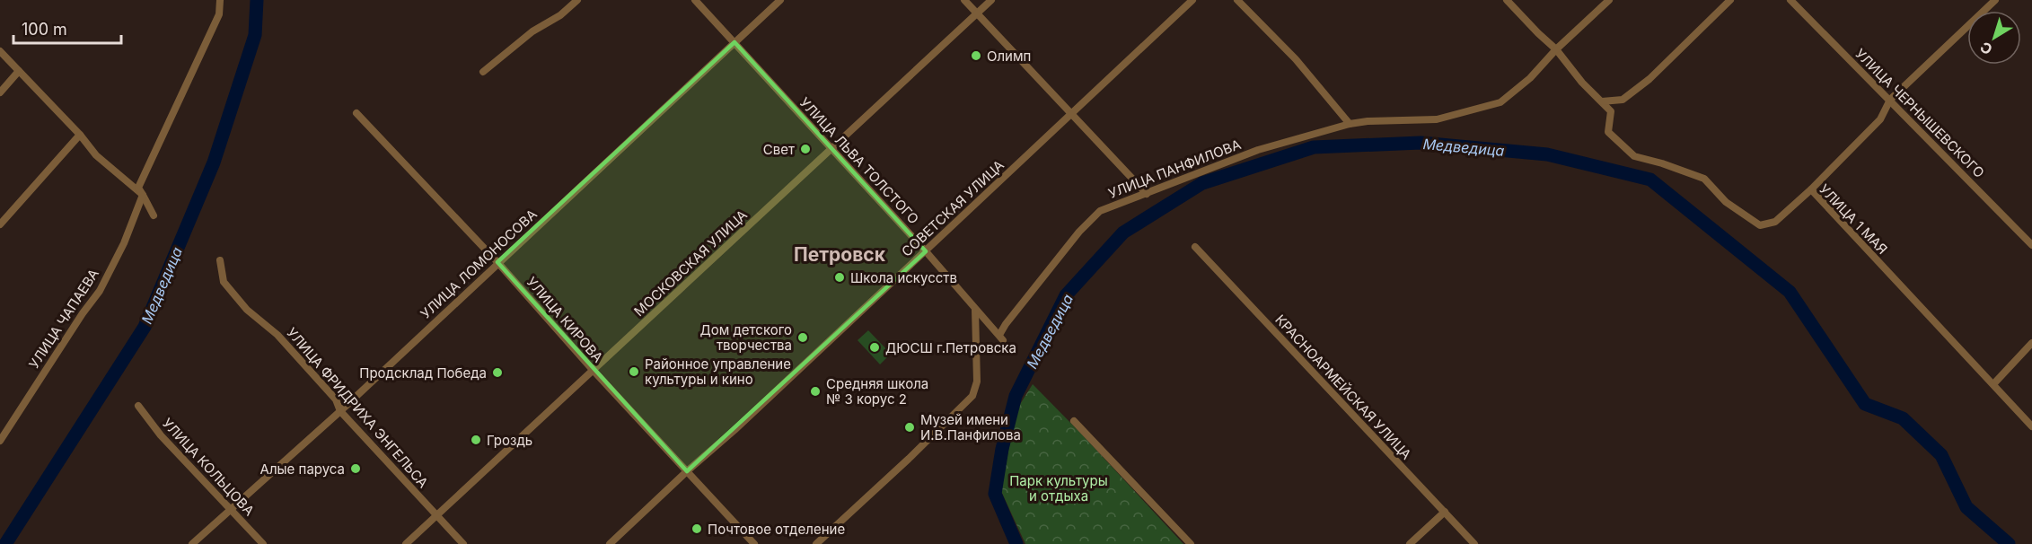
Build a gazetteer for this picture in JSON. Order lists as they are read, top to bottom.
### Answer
{
  "streets": {
    "street": [
      "УЛИЦА ЧЕРНЫШЕВСКОГО",
      "УЛИЦА ЛЬВА ТОЛСТОГО",
      "УЛИЦА ПАНФИЛОВА",
      "СОВЕТСКАЯ УЛИЦА",
      "УЛИЦА 1 МАЯ",
      "МОСКОВСКАЯ УЛИЦА",
      "УЛИЦА ЛОМОНОСОВА",
      "УЛИЦА ЧАПАЕВА",
      "УЛИЦА КИРОВА",
      "КРАСНОАРМЕЙСКАЯ УЛИЦА",
      "УЛИЦА ФРИДРИХА ЭНГЕЛЬСА",
      "УЛИЦА КОЛЬЦОВА"
    ]
  },
  "crossings": [
    ["УЛИЦА ЛЬВА ТОЛСТОГО", "УЛИЦА ПАНФИЛОВА"],
    ["УЛИЦА ЛЬВА ТОЛСТОГО", "СОВЕТСКАЯ УЛИЦА"],
    ["УЛИЦА ЛЬВА ТОЛСТОГО", "МОСКОВСКАЯ УЛИЦА"],
    ["УЛИЦА ЛЬВА ТОЛСТОГО", "УЛИЦА ЛОМОНОСОВА"],
    ["УЛИЦА ПАНФИЛОВА", "УЛИЦА 1 МАЯ"],
    ["СОВЕТСКАЯ УЛИЦА", "УЛИЦА КИРОВА"],
    ["МОСКОВСКАЯ УЛИЦА", "УЛИЦА КИРОВА"],
    ["МОСКОВСКАЯ УЛИЦА", "УЛИЦА ФРИДРИХА ЭНГЕЛЬСА"],
    ["УЛИЦА ЛОМОНОСОВА", "УЛИЦА КИРОВА"],
    ["УЛИЦА ЛОМОНОСОВА", "УЛИЦА ФРИДРИХА ЭНГЕЛЬСА"],
    ["УЛИЦА ЛОМОНОСОВА", "УЛИЦА КОЛЬЦОВА"]
  ],
  "districts": ["Петровск"],
  "water": ["Медведица"],
  "parks": ["Парк культуры и отдыха"],
  "places": [
    "Олимп",
    "Свет",
    "Школа искусств",
    "Дом детского творчества",
    "ДЮСШ г.Петровска",
    "Районное управление культуры и кино",
    "Продсклад Победа",
    "Средняя школа № 3 корус 2",
    "Музей имени И.В.Панфилова",
    "Гроздь",
    "Алые паруса",
    "Почтовое отделение"
  ],
  "scale_bar": "100 m",
  "north": "bottom left"
}
